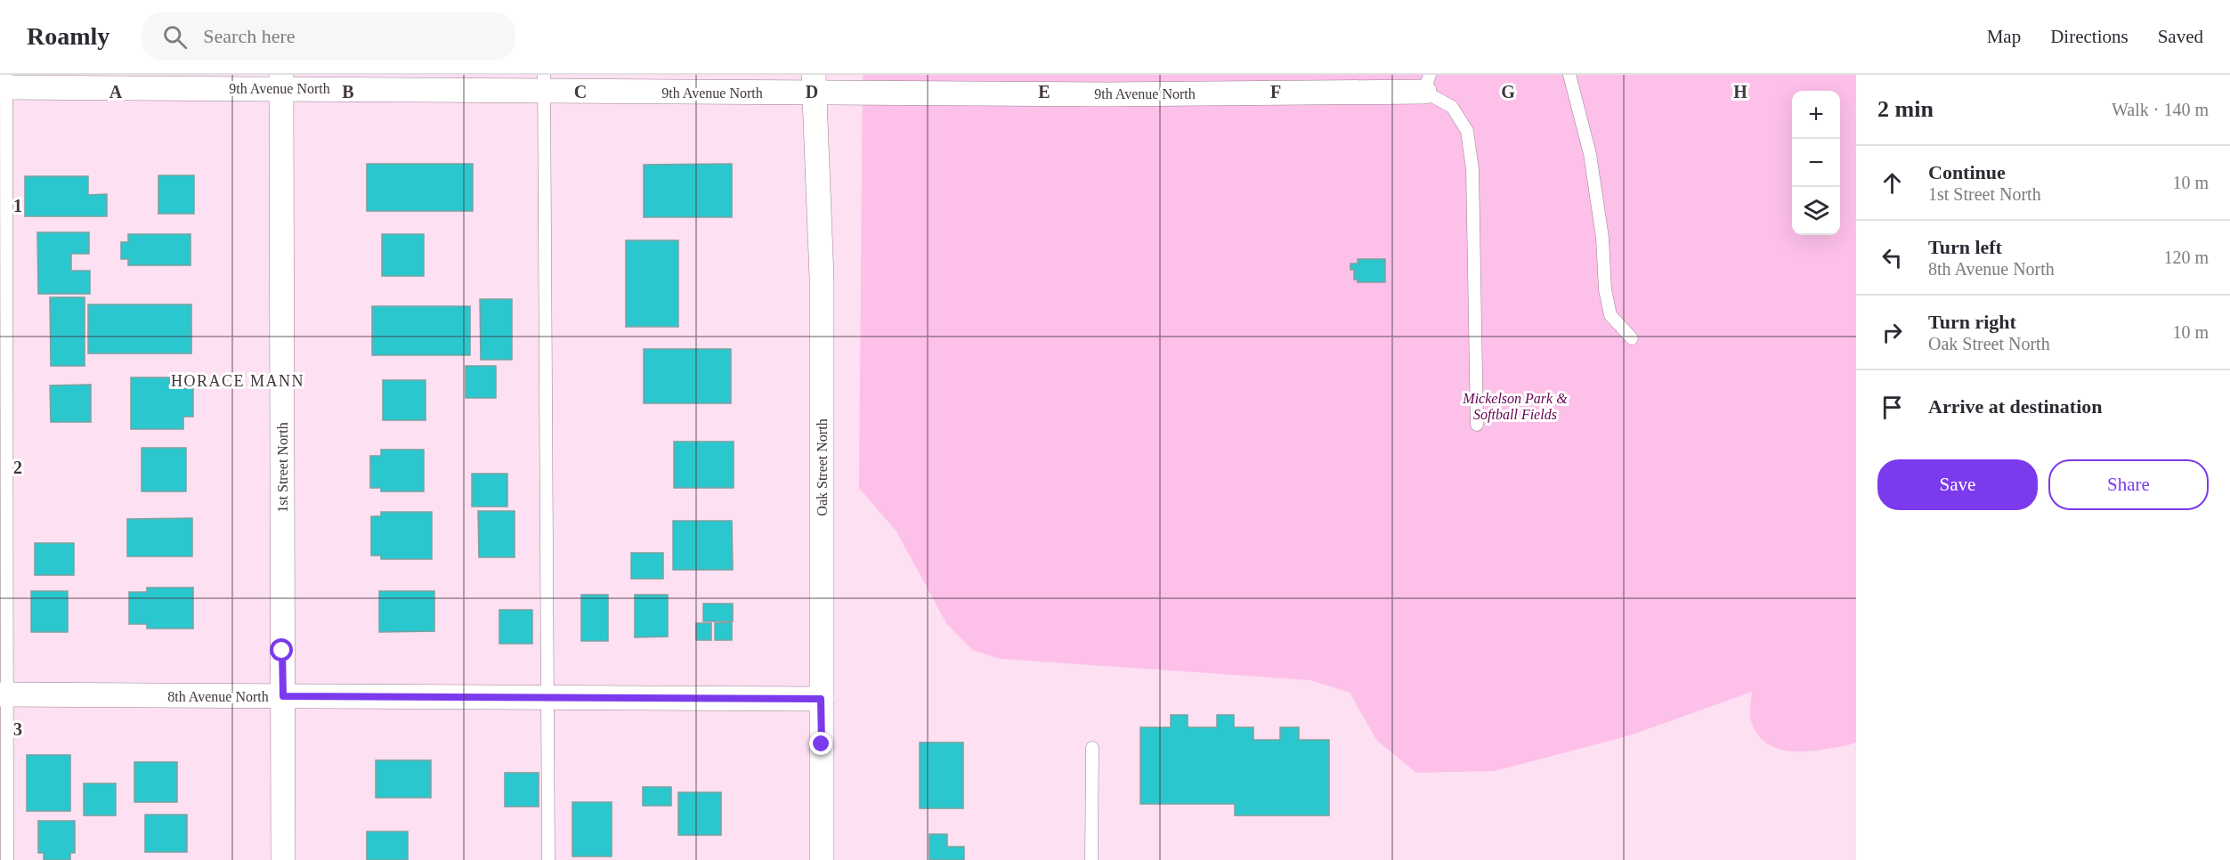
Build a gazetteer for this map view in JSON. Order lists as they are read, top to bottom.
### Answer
{
  "streets": {
    "street": [
      "9th Avenue North",
      "1st Street North",
      "Oak Street North",
      "8th Avenue North"
    ]
  },
  "crossings": [
    ["9th Avenue North", "1st Street North"],
    ["9th Avenue North", "Oak Street North"],
    ["1st Street North", "8th Avenue North"],
    ["Oak Street North", "8th Avenue North"]
  ],
  "districts": ["HORACE MANN"],
  "parks": ["Mickelson Park & Softball Fields"],
  "page": {
    "header": "Roamly",
    "search": "Search here",
    "nav": ["Map", "Directions", "Saved"],
    "heading": ["2 min", "Walk · 140 m"],
    "map_buttons": ["+", "−"],
    "list": [
      ["Continue", "1st Street North", "10 m"],
      ["Turn left", "8th Avenue North", "120 m"],
      ["Turn right", "Oak Street North", "10 m"],
      "Arrive at destination"
    ],
    "buttons": ["Save", "Share"]
  },
  "grid": {
    "columns": [
      "A",
      "B",
      "C",
      "D",
      "E",
      "F",
      "G",
      "H"
    ],
    "rows": ["1", "2", "3"]
  }
}
